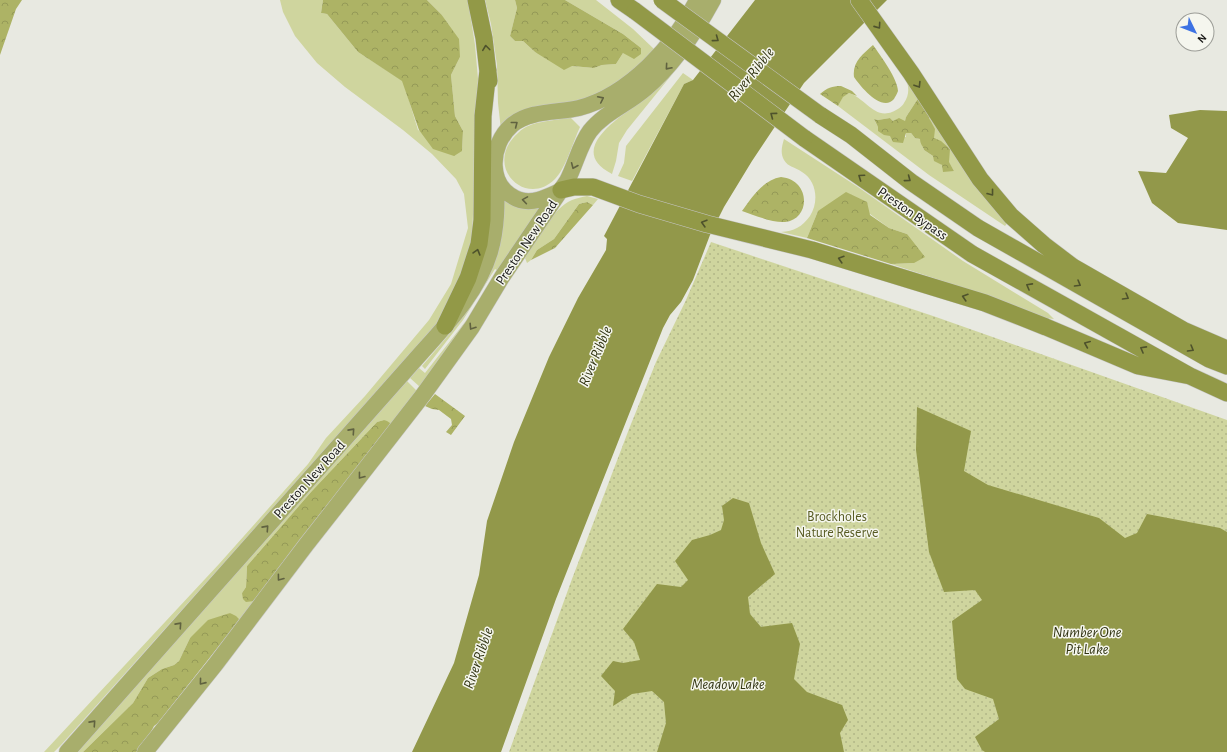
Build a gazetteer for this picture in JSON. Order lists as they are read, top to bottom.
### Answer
{
  "streets": {
    "highway": ["Preston Bypass", "Preston New Road"]
  },
  "water": ["River Ribble", "Number One Pit Lake", "Meadow Lake"],
  "parks": ["Brockholes Nature Reserve"],
  "north": "bottom right"
}
